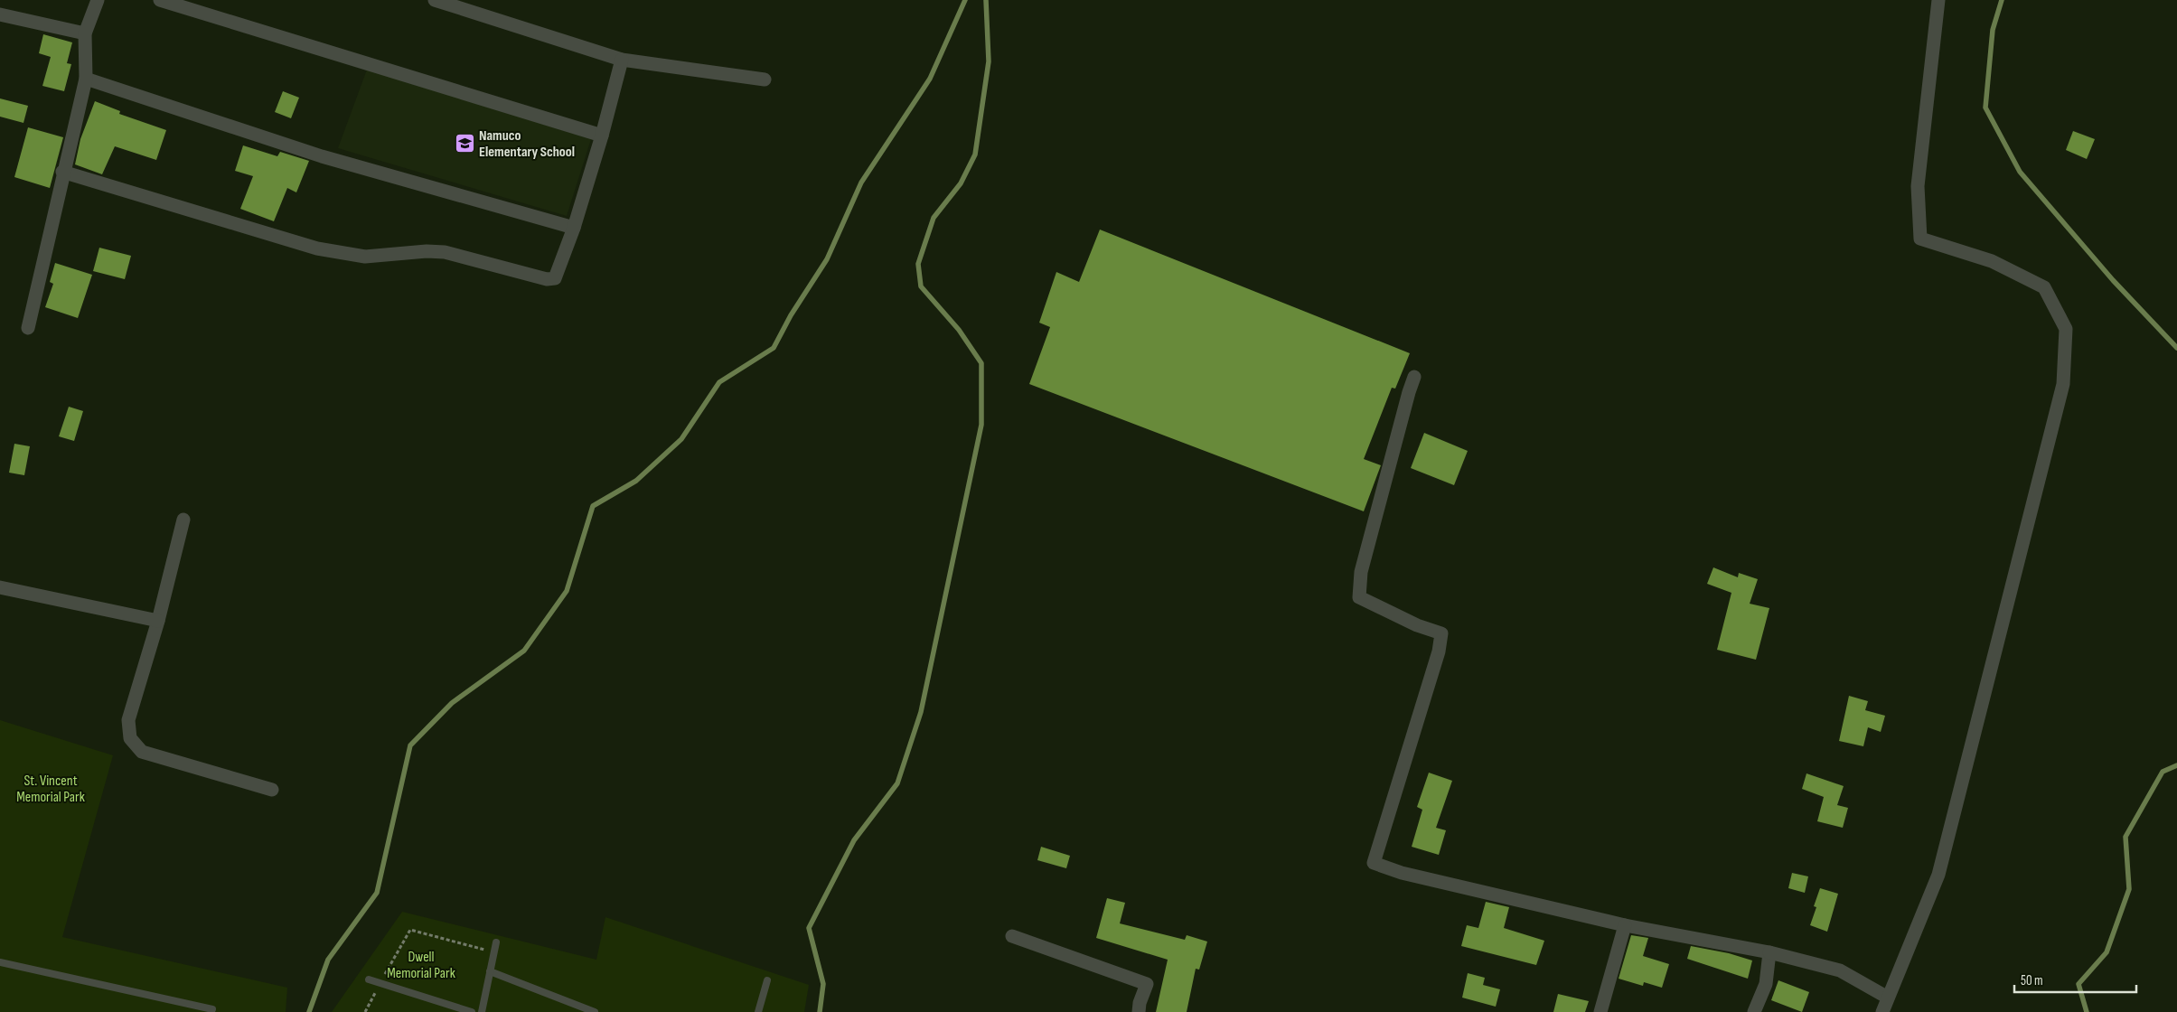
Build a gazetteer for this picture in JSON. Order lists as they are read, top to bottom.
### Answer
{
  "parks": ["St. Vincent Memorial Park", "Dwell Memorial Park"],
  "places": {
    "school or university": ["Namuco Elementary School"]
  },
  "scale_bar": "50 m"
}
